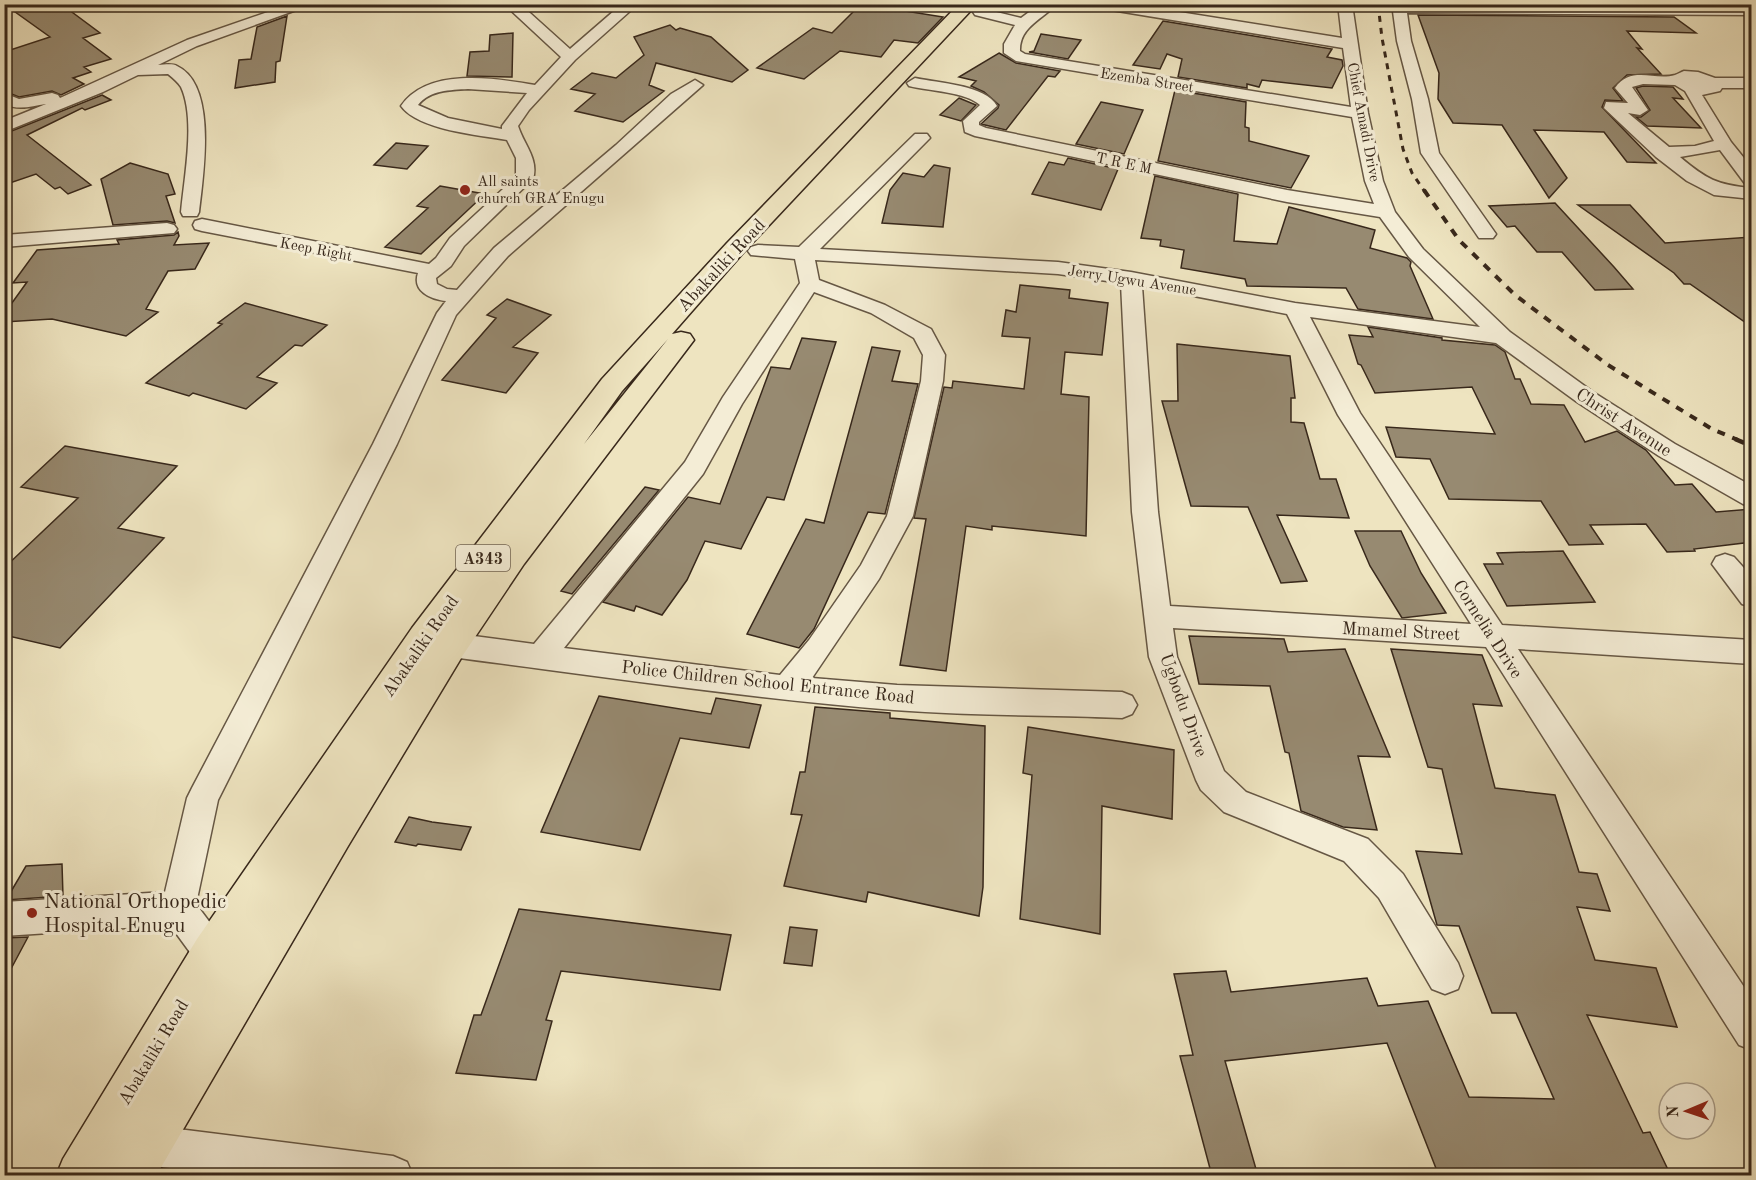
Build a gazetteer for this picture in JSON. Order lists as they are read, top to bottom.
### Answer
{
  "streets": {
    "highway": ["Abakaliki Road", "A343"],
    "street": [
      "Ezemba Street",
      "Chief Amadi Drive",
      "T R E M",
      "Keep Right",
      "Jerry Ugwu Avenue",
      "Christ Avenue",
      "Cornelia Drive",
      "Mmamel Street",
      "Police Children School Entrance Road",
      "Ugbodu Drive"
    ]
  },
  "crossings": [
    ["Ezemba Street", "Chief Amadi Drive"],
    ["Chief Amadi Drive", "T R E M"],
    ["Chief Amadi Drive", "Jerry Ugwu Avenue"],
    ["Chief Amadi Drive", "Christ Avenue"],
    ["T R E M", "Abakaliki Road"],
    ["Abakaliki Road", "Jerry Ugwu Avenue"],
    ["Abakaliki Road", "Police Children School Entrance Road"],
    ["Jerry Ugwu Avenue", "Christ Avenue"],
    ["Jerry Ugwu Avenue", "Cornelia Drive"],
    ["Jerry Ugwu Avenue", "Ugbodu Drive"],
    ["Cornelia Drive", "Mmamel Street"],
    ["Mmamel Street", "Ugbodu Drive"]
  ],
  "places": ["All saints church GRA Enugu", "National Orthopedic Hospital Enugu"],
  "north": "left"
}
